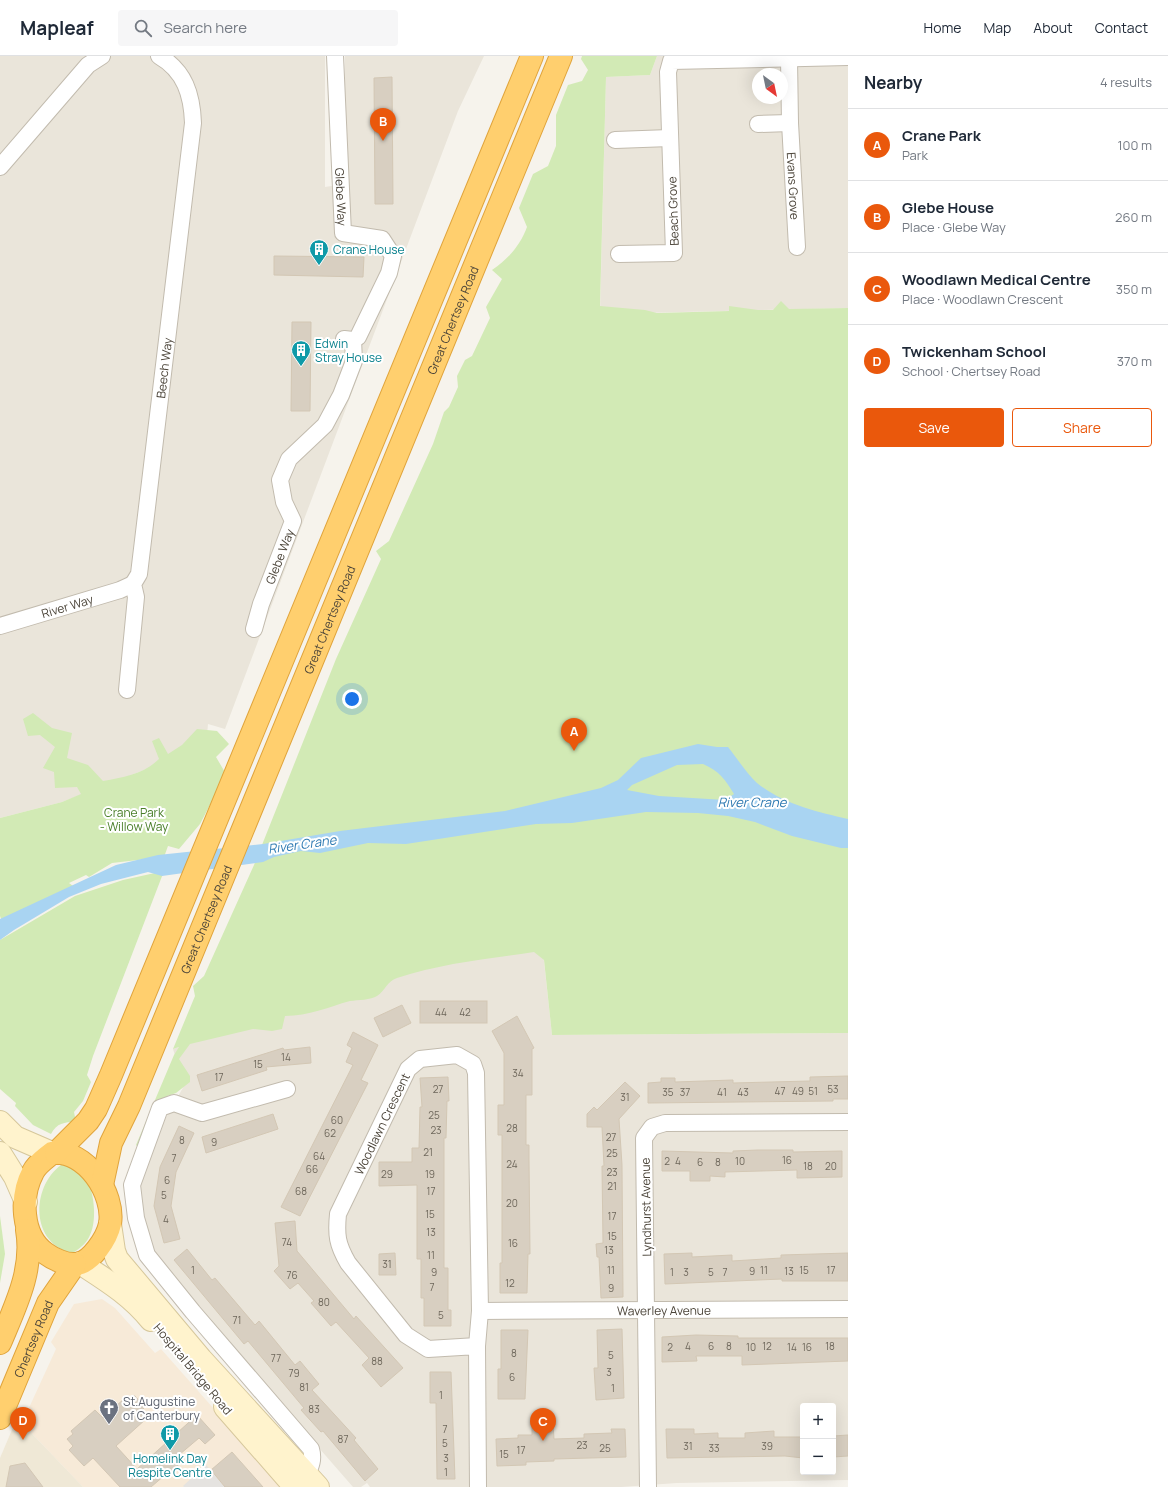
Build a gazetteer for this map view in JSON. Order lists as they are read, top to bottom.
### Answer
{
  "streets": {
    "highway": ["Great Chertsey Road", "Chertsey Road"],
    "main road": ["Hospital Bridge Road"],
    "street": [
      "Evans Grove",
      "Glebe Way",
      "Beach Grove",
      "Beech Way",
      "River Way",
      "Woodlawn Crescent",
      "Lyndhurst Avenue",
      "Waverley Avenue"
    ]
  },
  "crossings": [
    ["Evans Grove", "Beach Grove"],
    ["Great Chertsey Road", "Chertsey Road"],
    ["Great Chertsey Road", "Hospital Bridge Road"],
    ["Beech Way", "River Way"],
    ["Woodlawn Crescent", "Waverley Avenue"],
    ["Lyndhurst Avenue", "Waverley Avenue"],
    ["Chertsey Road", "Hospital Bridge Road"]
  ],
  "water": ["River Crane"],
  "parks": ["Crane Park - Willow Way"],
  "places": {
    "building": ["Crane House", "Edwin Stray House", "Homelink Day Respite Centre"],
    "church": ["St.Augustine of Canterbury"]
  },
  "house_numbers": [
    "44",
    "42",
    "14",
    "15",
    "34",
    "17",
    "27",
    "53",
    "47",
    "49",
    "51",
    "35",
    "37",
    "41",
    "43",
    "31",
    "25",
    "60",
    "28",
    "23",
    "62",
    "27",
    "8",
    "9",
    "21",
    "25",
    "64",
    "7",
    "16",
    "2",
    "4",
    "10",
    "6",
    "8",
    "24",
    "18",
    "20",
    "66",
    "23",
    "29",
    "19",
    "6",
    "21",
    "68",
    "17",
    "5",
    "20",
    "15",
    "17",
    "4",
    "13",
    "15",
    "74",
    "16",
    "13",
    "11",
    "31",
    "1",
    "11",
    "11",
    "15",
    "17",
    "9",
    "13",
    "9",
    "1",
    "3",
    "5",
    "7",
    "76",
    "12",
    "7",
    "9",
    "80",
    "5",
    "71",
    "4",
    "6",
    "8",
    "12",
    "18",
    "2",
    "10",
    "14",
    "16",
    "8",
    "5",
    "77",
    "88",
    "3",
    "79",
    "6",
    "81",
    "1",
    "1",
    "83",
    "7",
    "87",
    "5",
    "23",
    "31",
    "39",
    "25",
    "33",
    "17",
    "15",
    "3",
    "1"
  ],
  "north": "bottom right",
  "page": {
    "header": "Mapleaf",
    "search": "Search here",
    "nav": [
      "Home",
      "Map",
      "About",
      "Contact"
    ],
    "heading": ["Nearby", "4 results"],
    "pins": [
      "B",
      "A",
      "D",
      "C"
    ],
    "list": [
      {
        "mark": "A",
        "name": "Crane Park",
        "note": "Park",
        "value": "100 m"
      },
      {
        "mark": "B",
        "name": "Glebe House",
        "note": "Place · Glebe Way",
        "value": "260 m"
      },
      {
        "mark": "C",
        "name": "Woodlawn Medical Centre",
        "note": "Place · Woodlawn Crescent",
        "value": "350 m"
      },
      {
        "mark": "D",
        "name": "Twickenham School",
        "note": "School · Chertsey Road",
        "value": "370 m"
      }
    ],
    "buttons": ["Save", "Share"],
    "map_buttons": ["+", "−"]
  }
}
